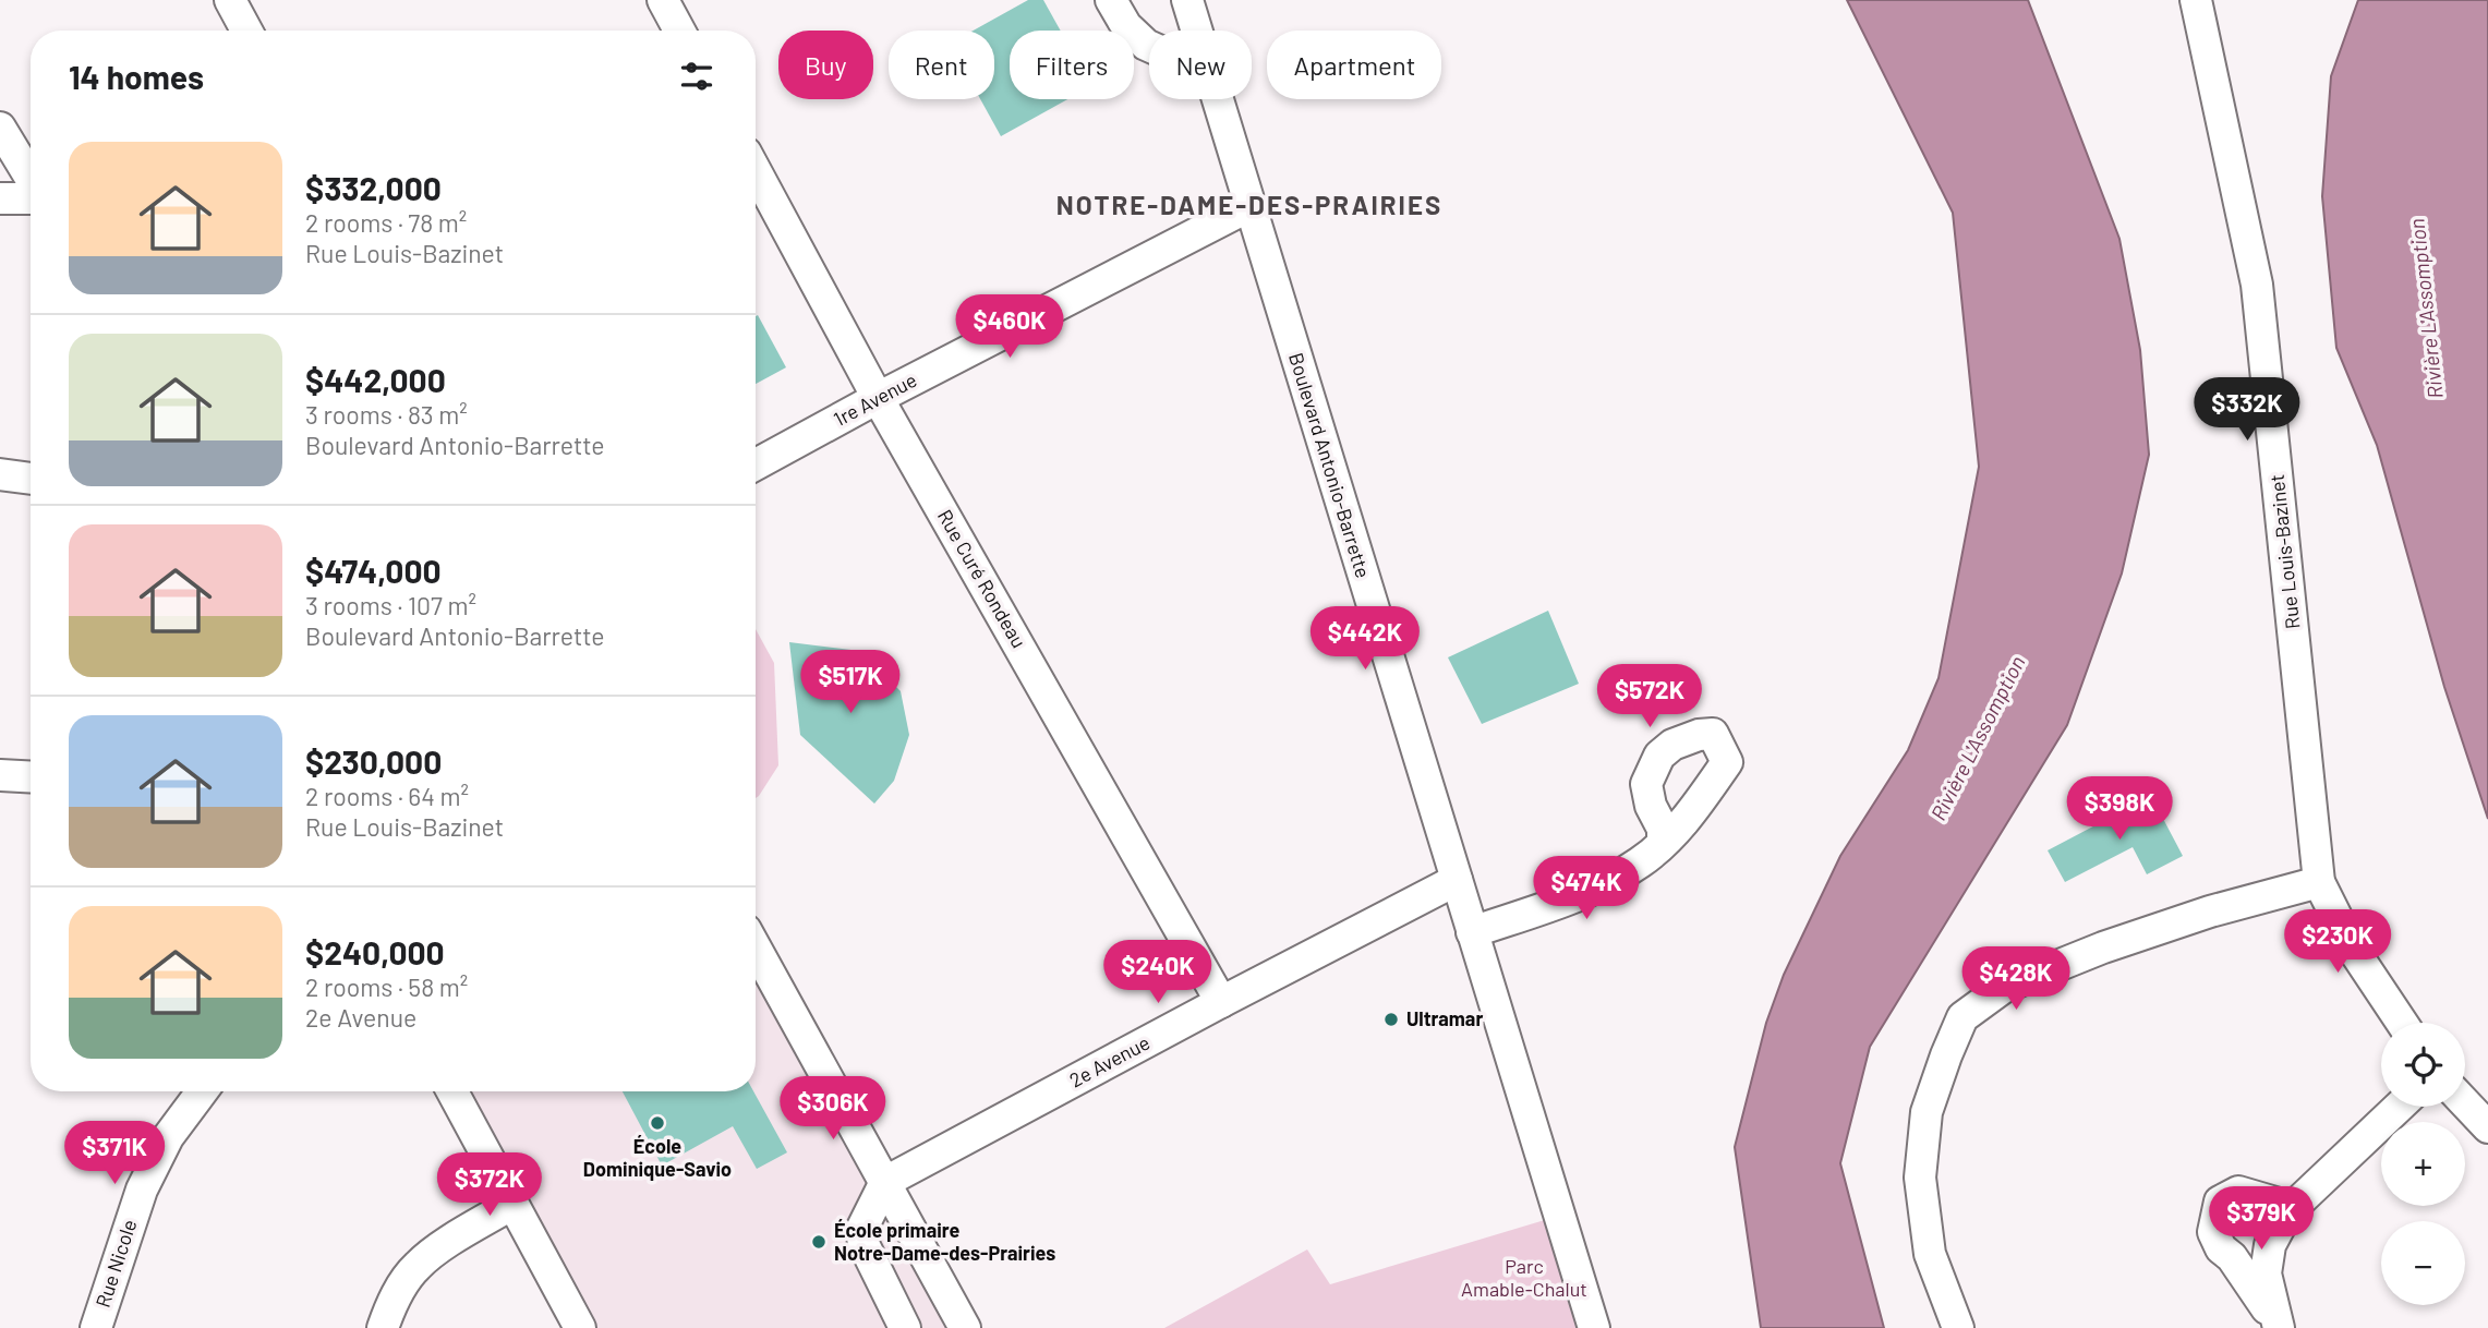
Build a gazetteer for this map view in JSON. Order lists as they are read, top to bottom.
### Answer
{
  "streets": {
    "street": [
      "1re Avenue",
      "Boulevard Antonio-Barrette",
      "Rue Louis-Bazinet",
      "Rue Curé Rondeau",
      "2e Avenue",
      "Rue Nicole"
    ]
  },
  "crossings": [
    ["1re Avenue", "Boulevard Antonio-Barrette"],
    ["1re Avenue", "Rue Curé Rondeau"],
    ["Boulevard Antonio-Barrette", "2e Avenue"],
    ["Rue Curé Rondeau", "2e Avenue"]
  ],
  "districts": ["NOTRE-DAME-DES-PRAIRIES"],
  "water": ["Rivière L'Assomption"],
  "parks": ["Parc Amable-Chalut"],
  "places": ["Ultramar", "École Dominique-Savio", "École primaire Notre-Dame-des-Prairies"],
  "page": {
    "chip": [
      "Buy",
      "Rent",
      "Filters",
      "New",
      "Apartment"
    ],
    "heading": "14 homes",
    "list": [
      {
        "name": "$332,000",
        "note": "2 rooms · 78 m² · Rue Louis-Bazinet"
      },
      {
        "name": "$442,000",
        "note": "3 rooms · 83 m² · Boulevard Antonio-Barrette"
      },
      {
        "name": "$474,000",
        "note": "3 rooms · 107 m² · Boulevard Antonio-Barrette"
      },
      {
        "name": "$230,000",
        "note": "2 rooms · 64 m² · Rue Louis-Bazinet"
      },
      {
        "name": "$240,000",
        "note": "2 rooms · 58 m² · 2e Avenue"
      }
    ],
    "price": [
      "$460K",
      "$332K",
      "$442K",
      "$517K",
      "$572K",
      "$398K",
      "$474K",
      "$230K",
      "$240K",
      "$428K",
      "$306K",
      "$371K",
      "$372K",
      "$379K"
    ],
    "map_buttons": ["+", "−"]
  }
}
